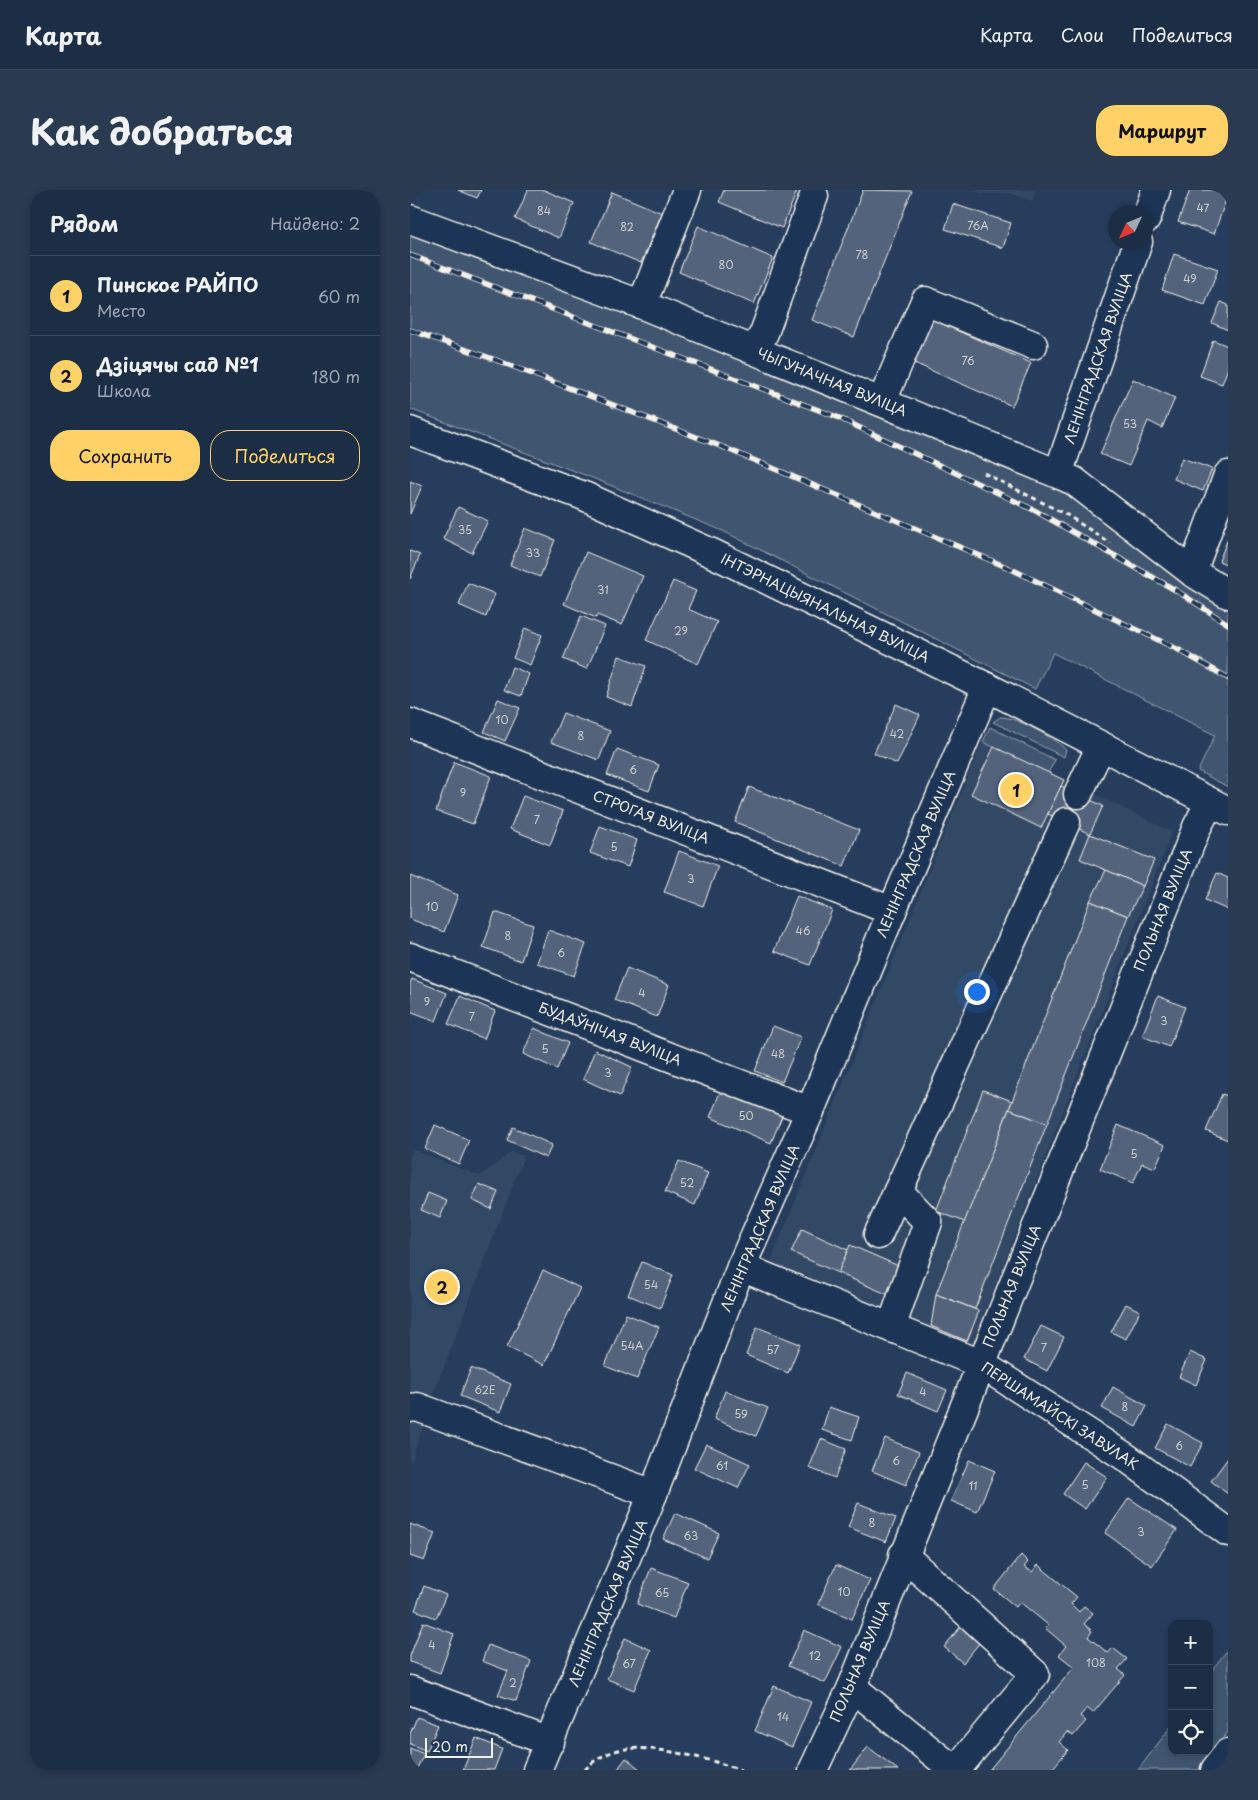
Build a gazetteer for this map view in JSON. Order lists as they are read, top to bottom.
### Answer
{
  "streets": {
    "street": [
      "ЛЕНІНГРАДСКАЯ ВУЛІЦА",
      "ЧЫГУНАЧНАЯ ВУЛІЦА",
      "ІНТЭРНАЦЫЯНАЛЬНАЯ ВУЛІЦА",
      "СТРОГАЯ ВУЛІЦА",
      "ПОЛЬНАЯ ВУЛІЦА",
      "БУДАЎНІЧАЯ ВУЛІЦА",
      "ПЕРШАМАЙСКІ ЗАВУЛАК"
    ]
  },
  "crossings": [
    ["ЛЕНІНГРАДСКАЯ ВУЛІЦА", "ЧЫГУНАЧНАЯ ВУЛІЦА"],
    ["ЛЕНІНГРАДСКАЯ ВУЛІЦА", "ІНТЭРНАЦЫЯНАЛЬНАЯ ВУЛІЦА"],
    ["ЛЕНІНГРАДСКАЯ ВУЛІЦА", "СТРОГАЯ ВУЛІЦА"],
    ["ЛЕНІНГРАДСКАЯ ВУЛІЦА", "БУДАЎНІЧАЯ ВУЛІЦА"],
    ["ЛЕНІНГРАДСКАЯ ВУЛІЦА", "ПЕРШАМАЙСКІ ЗАВУЛАК"],
    ["ІНТЭРНАЦЫЯНАЛЬНАЯ ВУЛІЦА", "ПОЛЬНАЯ ВУЛІЦА"],
    ["ПОЛЬНАЯ ВУЛІЦА", "ПЕРШАМАЙСКІ ЗАВУЛАК"]
  ],
  "house_numbers": [
    "47",
    "84",
    "76А",
    "82",
    "78",
    "80",
    "49",
    "76",
    "53",
    "35",
    "33",
    "31",
    "29",
    "10",
    "42",
    "8",
    "6",
    "9",
    "7",
    "5",
    "3",
    "10",
    "46",
    "8",
    "6",
    "4",
    "9",
    "7",
    "3",
    "5",
    "48",
    "3",
    "50",
    "5",
    "52",
    "54",
    "54А",
    "7",
    "57",
    "62Е",
    "4",
    "8",
    "59",
    "6",
    "6",
    "61",
    "5",
    "11",
    "8",
    "3",
    "63",
    "10",
    "65",
    "4",
    "12",
    "108",
    "67",
    "2",
    "14"
  ],
  "scale_bar": "20 m",
  "north": "bottom left",
  "page": {
    "header": "Карта",
    "nav": ["Карта", "Слои", "Поделиться"],
    "title": "Как добраться",
    "buttons": [
      "Маршрут",
      ["Сохранить", "Поделиться"]
    ],
    "heading": ["Рядом", "Найдено: 2"],
    "list": [
      {
        "mark": "1",
        "name": "Пинское РАЙПО",
        "note": "Место",
        "value": "60 m"
      },
      {
        "mark": "2",
        "name": "Дзіцячы сад №1",
        "note": "Школа",
        "value": "180 m"
      }
    ],
    "pins": ["1", "2"],
    "map_buttons": ["+", "−"],
    "scale": "20 m"
  }
}
